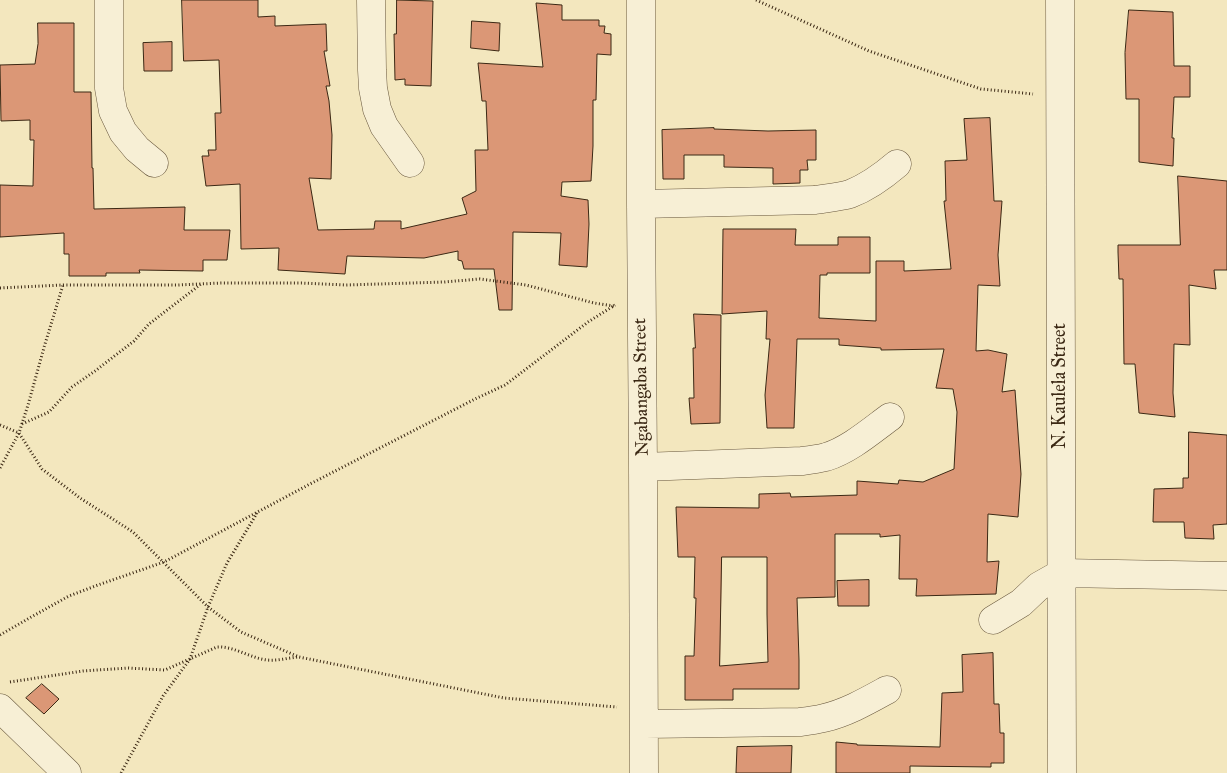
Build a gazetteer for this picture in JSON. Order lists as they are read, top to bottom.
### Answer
{
  "streets": {
    "street": ["N. Kaulela Street", "Ngabangaba Street"]
  }
}
